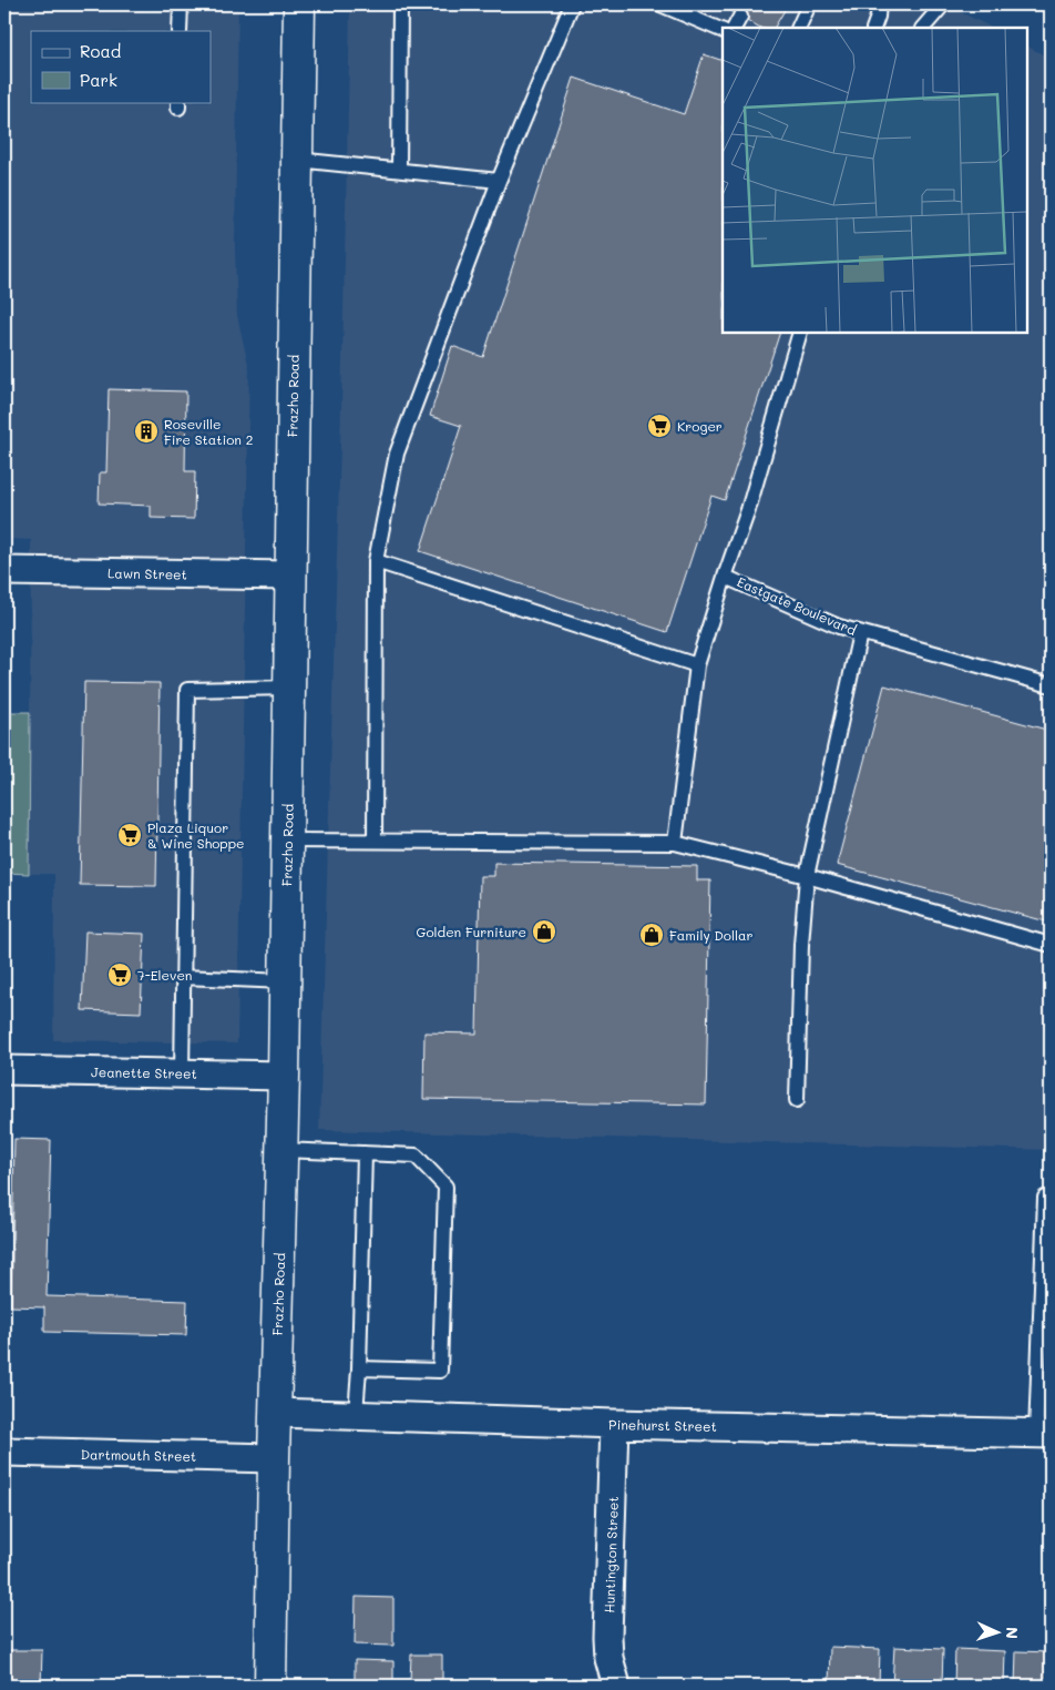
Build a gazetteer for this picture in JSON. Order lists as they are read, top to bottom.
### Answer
{
  "streets": {
    "street": [
      "Frazho Road",
      "Lawn Street",
      "Jeanette Street",
      "Pinehurst Street",
      "Dartmouth Street",
      "Huntington Street"
    ],
    "lane": ["Eastgate Boulevard"]
  },
  "crossings": [
    ["Frazho Road", "Lawn Street"],
    ["Frazho Road", "Jeanette Street"],
    ["Frazho Road", "Pinehurst Street"],
    ["Frazho Road", "Dartmouth Street"],
    ["Pinehurst Street", "Huntington Street"]
  ],
  "places": {
    "supermarket": ["Kroger", "Plaza Liquor & Wine Shoppe", "7-Eleven"],
    "building": ["Roseville Fire Station 2"],
    "shop": ["Golden Furniture", "Family Dollar"]
  },
  "legend": ["Road", "Park"],
  "north": "right"
}
